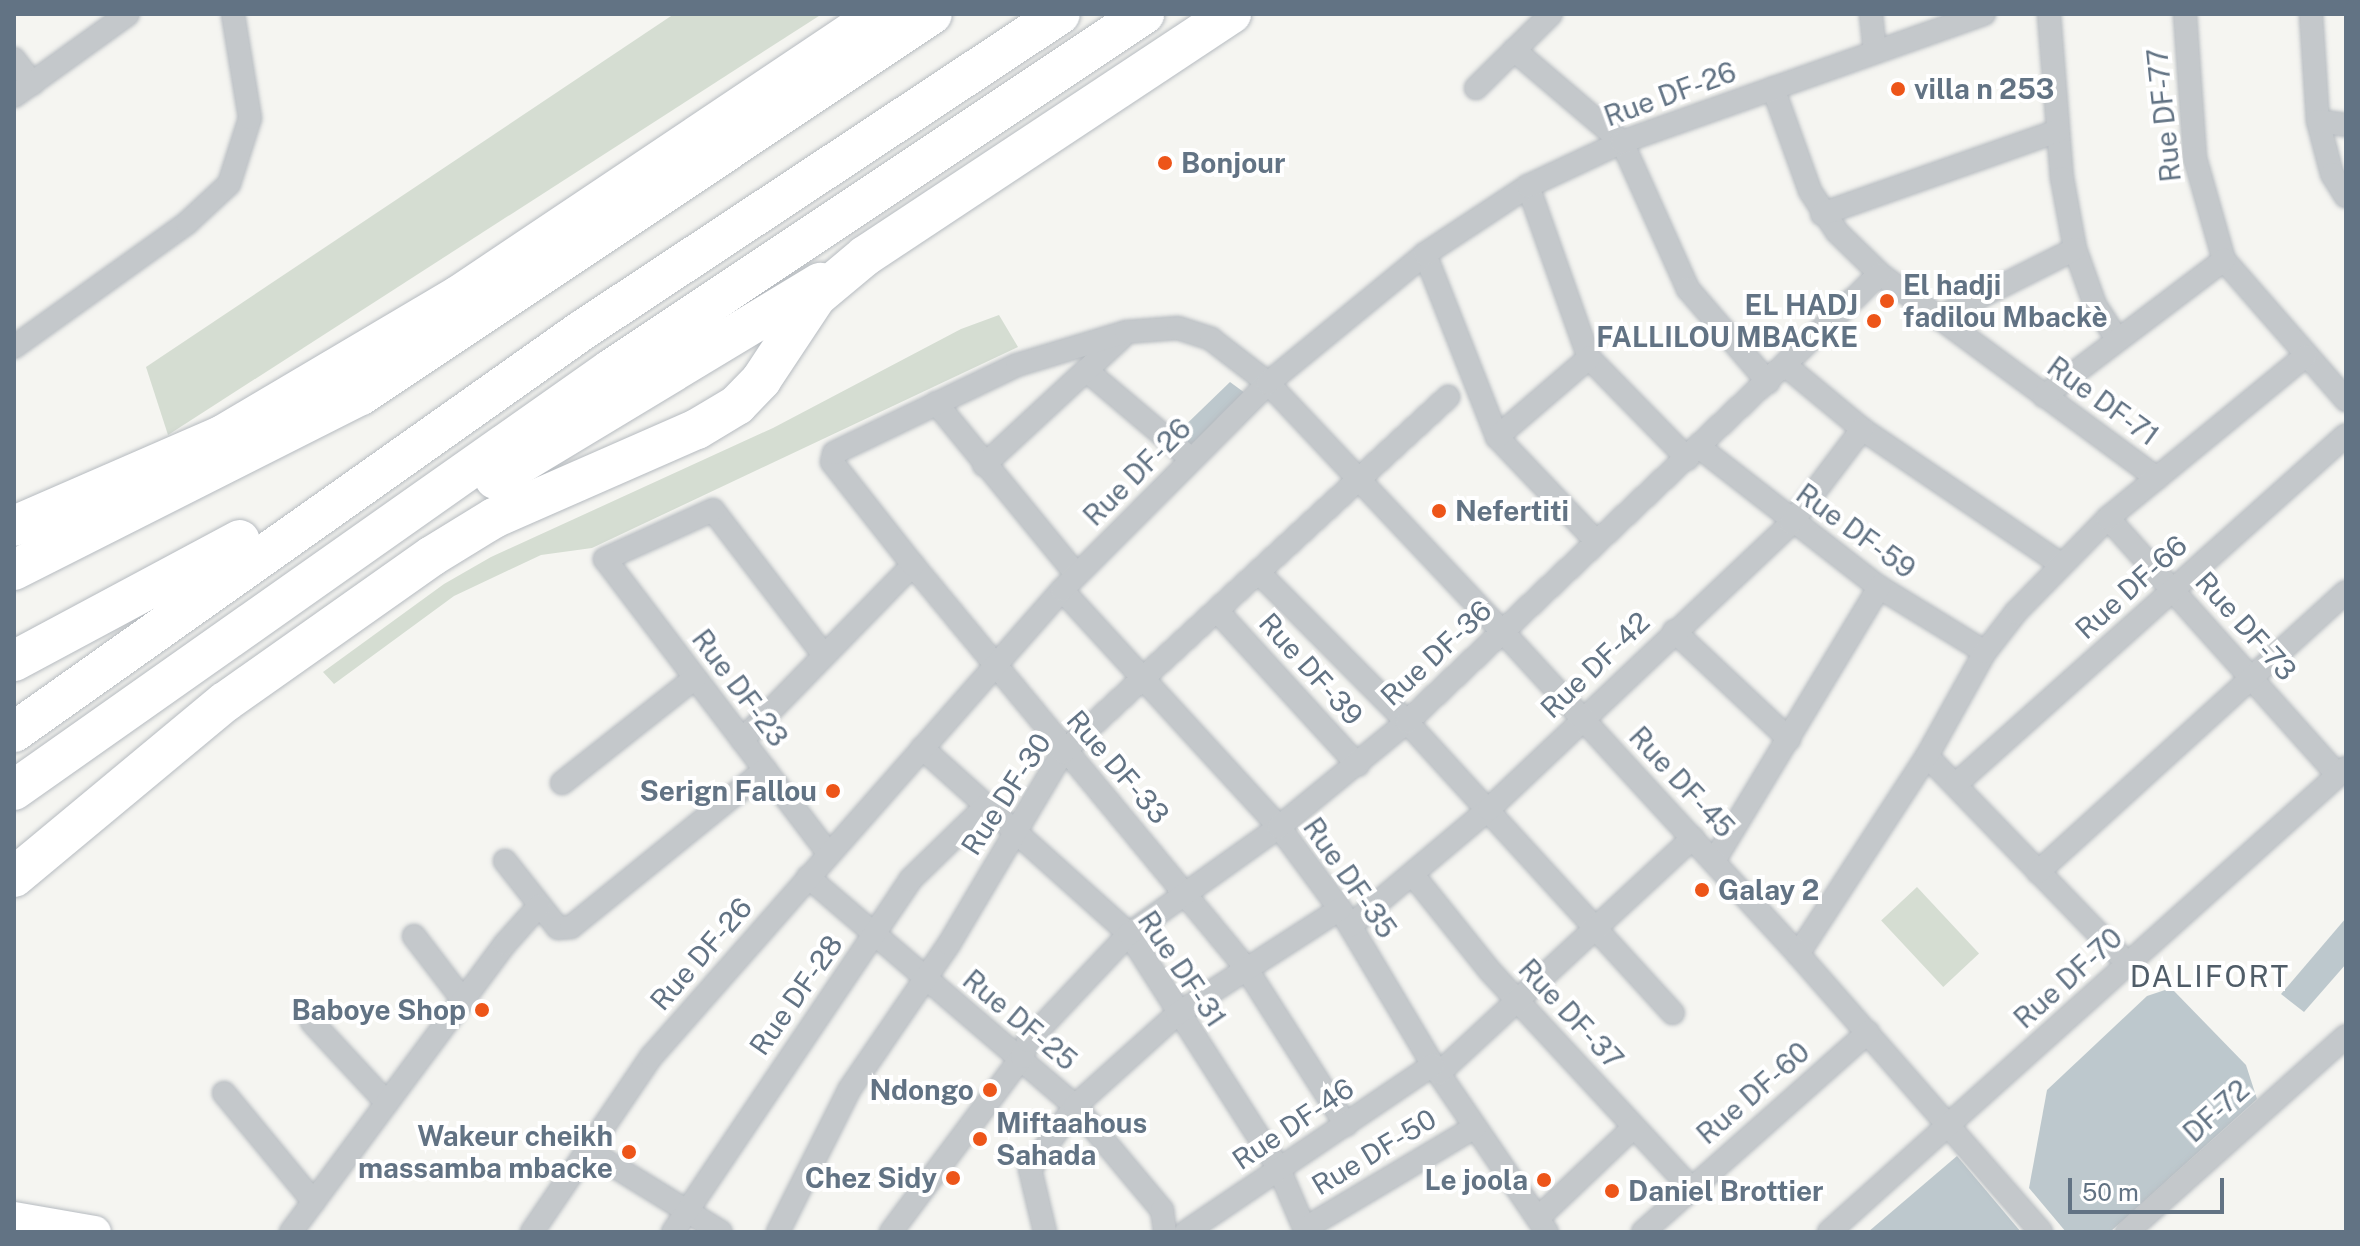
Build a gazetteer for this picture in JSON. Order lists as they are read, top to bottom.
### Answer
{
  "streets": {
    "street": [
      "Rue DF-26",
      "Rue DF-77",
      "Rue DF-71",
      "Rue DF-59",
      "Rue DF-66",
      "Rue DF-73",
      "Rue DF-36",
      "Rue DF-42",
      "Rue DF-39",
      "Rue DF-23",
      "Rue DF-33",
      "Rue DF-45",
      "Rue DF-30",
      "Rue DF-35",
      "Rue DF-31",
      "Rue DF-70",
      "Rue DF-28",
      "Rue DF-37",
      "Rue DF-25",
      "Rue DF-60",
      "DF-72",
      "Rue DF-46",
      "Rue DF-50"
    ]
  },
  "crossings": [
    ["Rue DF-26", "Rue DF-71"],
    ["Rue DF-26", "Rue DF-23"],
    ["Rue DF-26", "Rue DF-33"],
    ["Rue DF-26", "Rue DF-45"],
    ["Rue DF-26", "Rue DF-35"],
    ["Rue DF-26", "Rue DF-31"],
    ["Rue DF-26", "Rue DF-25"],
    ["Rue DF-71", "Rue DF-36"],
    ["Rue DF-59", "Rue DF-36"],
    ["Rue DF-59", "Rue DF-42"],
    ["Rue DF-66", "Rue DF-73"],
    ["Rue DF-73", "Rue DF-70"],
    ["Rue DF-36", "Rue DF-39"],
    ["Rue DF-36", "Rue DF-33"],
    ["Rue DF-36", "Rue DF-45"],
    ["Rue DF-36", "Rue DF-35"],
    ["Rue DF-36", "Rue DF-31"],
    ["Rue DF-36", "Rue DF-25"],
    ["Rue DF-42", "Rue DF-33"],
    ["Rue DF-42", "Rue DF-45"],
    ["Rue DF-42", "Rue DF-35"],
    ["Rue DF-42", "Rue DF-31"],
    ["Rue DF-42", "Rue DF-37"],
    ["Rue DF-42", "Rue DF-25"],
    ["Rue DF-39", "Rue DF-30"],
    ["Rue DF-33", "Rue DF-45"],
    ["Rue DF-33", "Rue DF-30"],
    ["Rue DF-33", "Rue DF-46"],
    ["Rue DF-45", "Rue DF-30"],
    ["Rue DF-45", "Rue DF-35"],
    ["Rue DF-45", "Rue DF-70"],
    ["Rue DF-45", "Rue DF-60"],
    ["Rue DF-45", "Rue DF-46"],
    ["Rue DF-30", "Rue DF-35"],
    ["Rue DF-30", "Rue DF-31"],
    ["Rue DF-30", "Rue DF-25"],
    ["Rue DF-35", "Rue DF-46"],
    ["Rue DF-35", "Rue DF-50"],
    ["Rue DF-31", "Rue DF-28"],
    ["Rue DF-31", "Rue DF-46"],
    ["Rue DF-31", "Rue DF-50"],
    ["Rue DF-28", "Rue DF-25"],
    ["Rue DF-37", "Rue DF-60"],
    ["Rue DF-37", "Rue DF-46"]
  ],
  "districts": ["DALIFORT"],
  "places": [
    "villa n 253",
    "Bonjour",
    "El hadji fadilou Mbackè",
    "EL HADJ FALLILOU MBACKE",
    "Nefertiti",
    "Serign Fallou",
    "Galay 2",
    "Baboye Shop",
    "Ndongo",
    "Miftaahous Sahada",
    "Wakeur cheikh massamba mbacke",
    "Chez Sidy",
    "Le joola",
    "Daniel Brottier"
  ],
  "scale_bar": "50 m"
}
